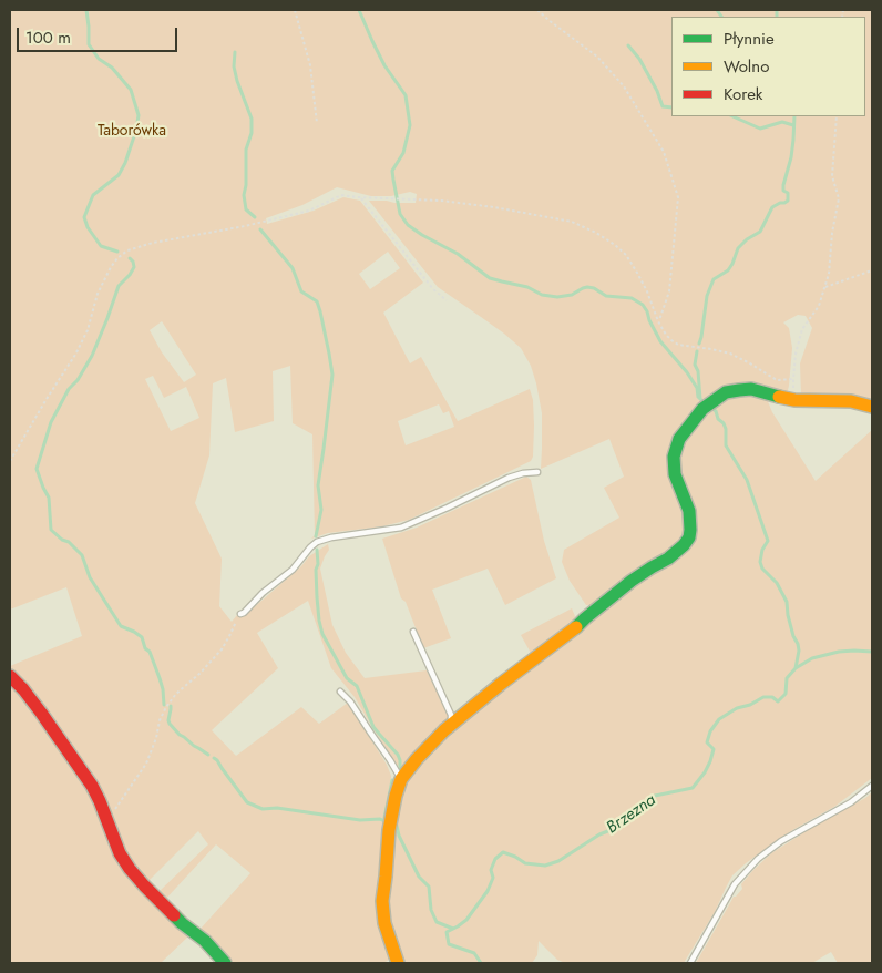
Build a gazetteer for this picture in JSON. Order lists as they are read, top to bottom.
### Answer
{
  "water": ["Brzezna"],
  "parks": ["Taborówka"],
  "legend": ["Płynnie", "Wolno", "Korek"],
  "scale_bar": "100 m"
}
